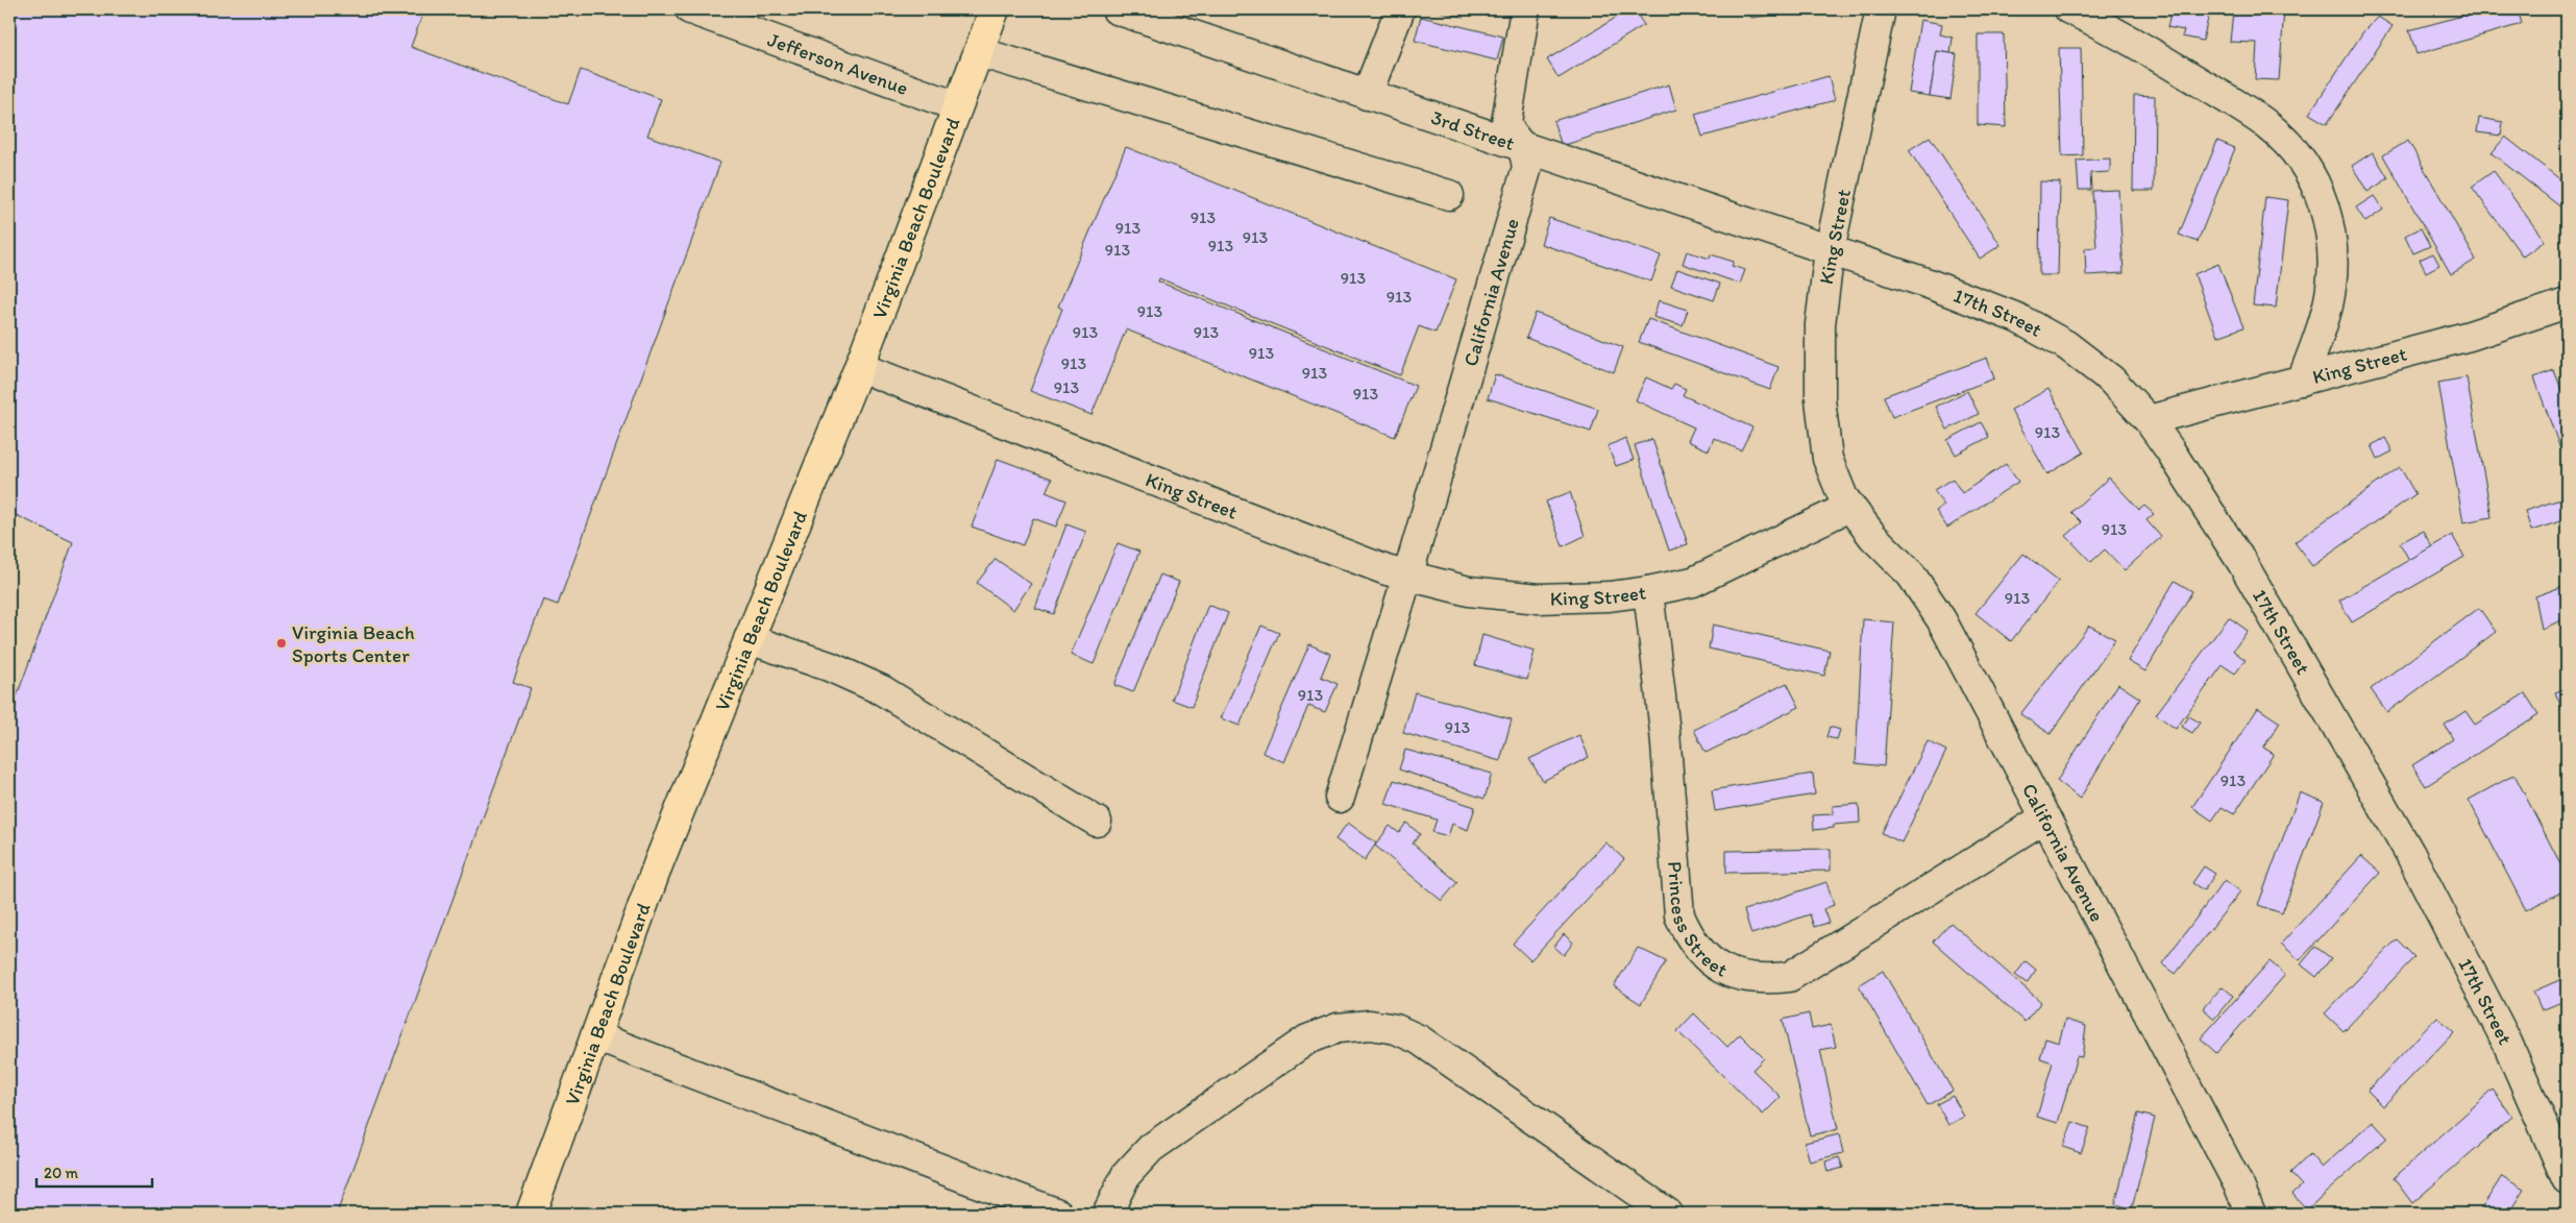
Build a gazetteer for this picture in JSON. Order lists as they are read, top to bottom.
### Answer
{
  "streets": {
    "main road": ["Virginia Beach Boulevard"],
    "street": [
      "Jefferson Avenue",
      "3rd Street",
      "King Street",
      "California Avenue",
      "17th Street",
      "Princess Street"
    ]
  },
  "crossings": [
    ["Jefferson Avenue", "Virginia Beach Boulevard"],
    ["3rd Street", "King Street"],
    ["3rd Street", "California Avenue"],
    ["3rd Street", "17th Street"],
    ["Virginia Beach Boulevard", "King Street"],
    ["King Street", "California Avenue"],
    ["King Street", "17th Street"],
    ["King Street", "Princess Street"],
    ["California Avenue", "Princess Street"]
  ],
  "places": ["Virginia Beach Sports Center"],
  "house_numbers": [
    "913",
    "913",
    "913",
    "913",
    "913",
    "913",
    "913",
    "913",
    "913",
    "913",
    "913",
    "913",
    "913",
    "913",
    "913",
    "913",
    "913",
    "913",
    "913",
    "913",
    "913"
  ],
  "scale_bar": "20 m"
}
